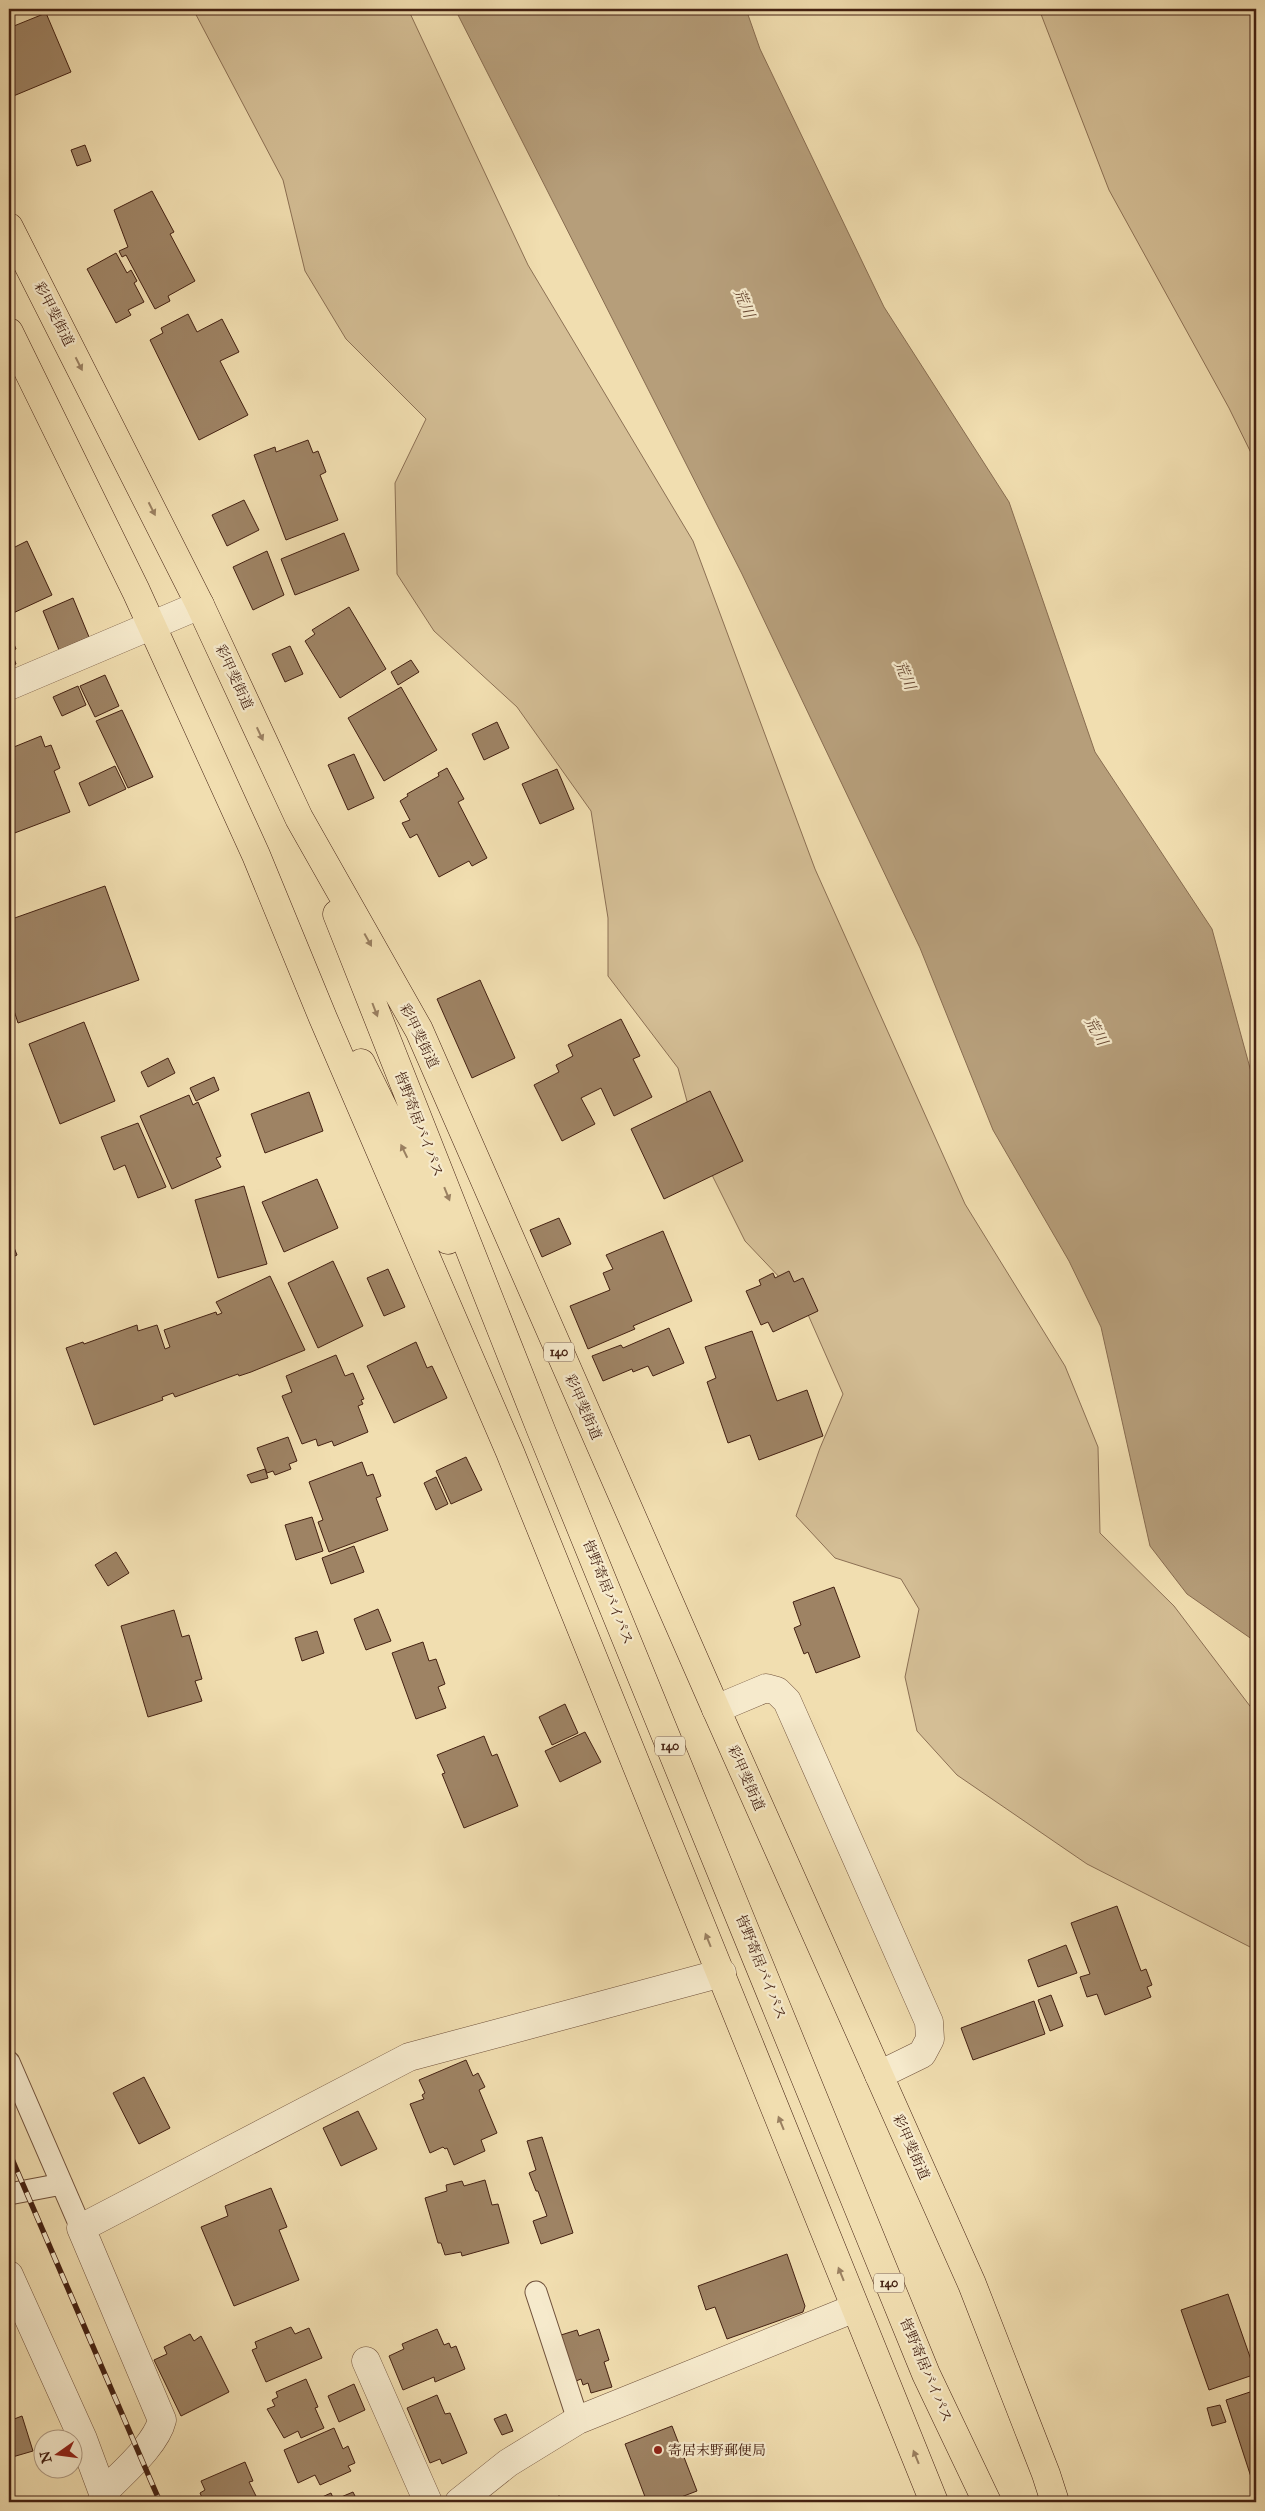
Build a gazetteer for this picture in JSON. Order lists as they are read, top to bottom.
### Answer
{
  "streets": {
    "highway": ["彩甲斐街道", "皆野寄居バイパス", "140"]
  },
  "crossings": [
    ["彩甲斐街道", "皆野寄居バイパス"],
    ["皆野寄居バイパス", "140"]
  ],
  "water": ["荒川"],
  "places": ["寄居末野郵便局"],
  "north": "left"
}
